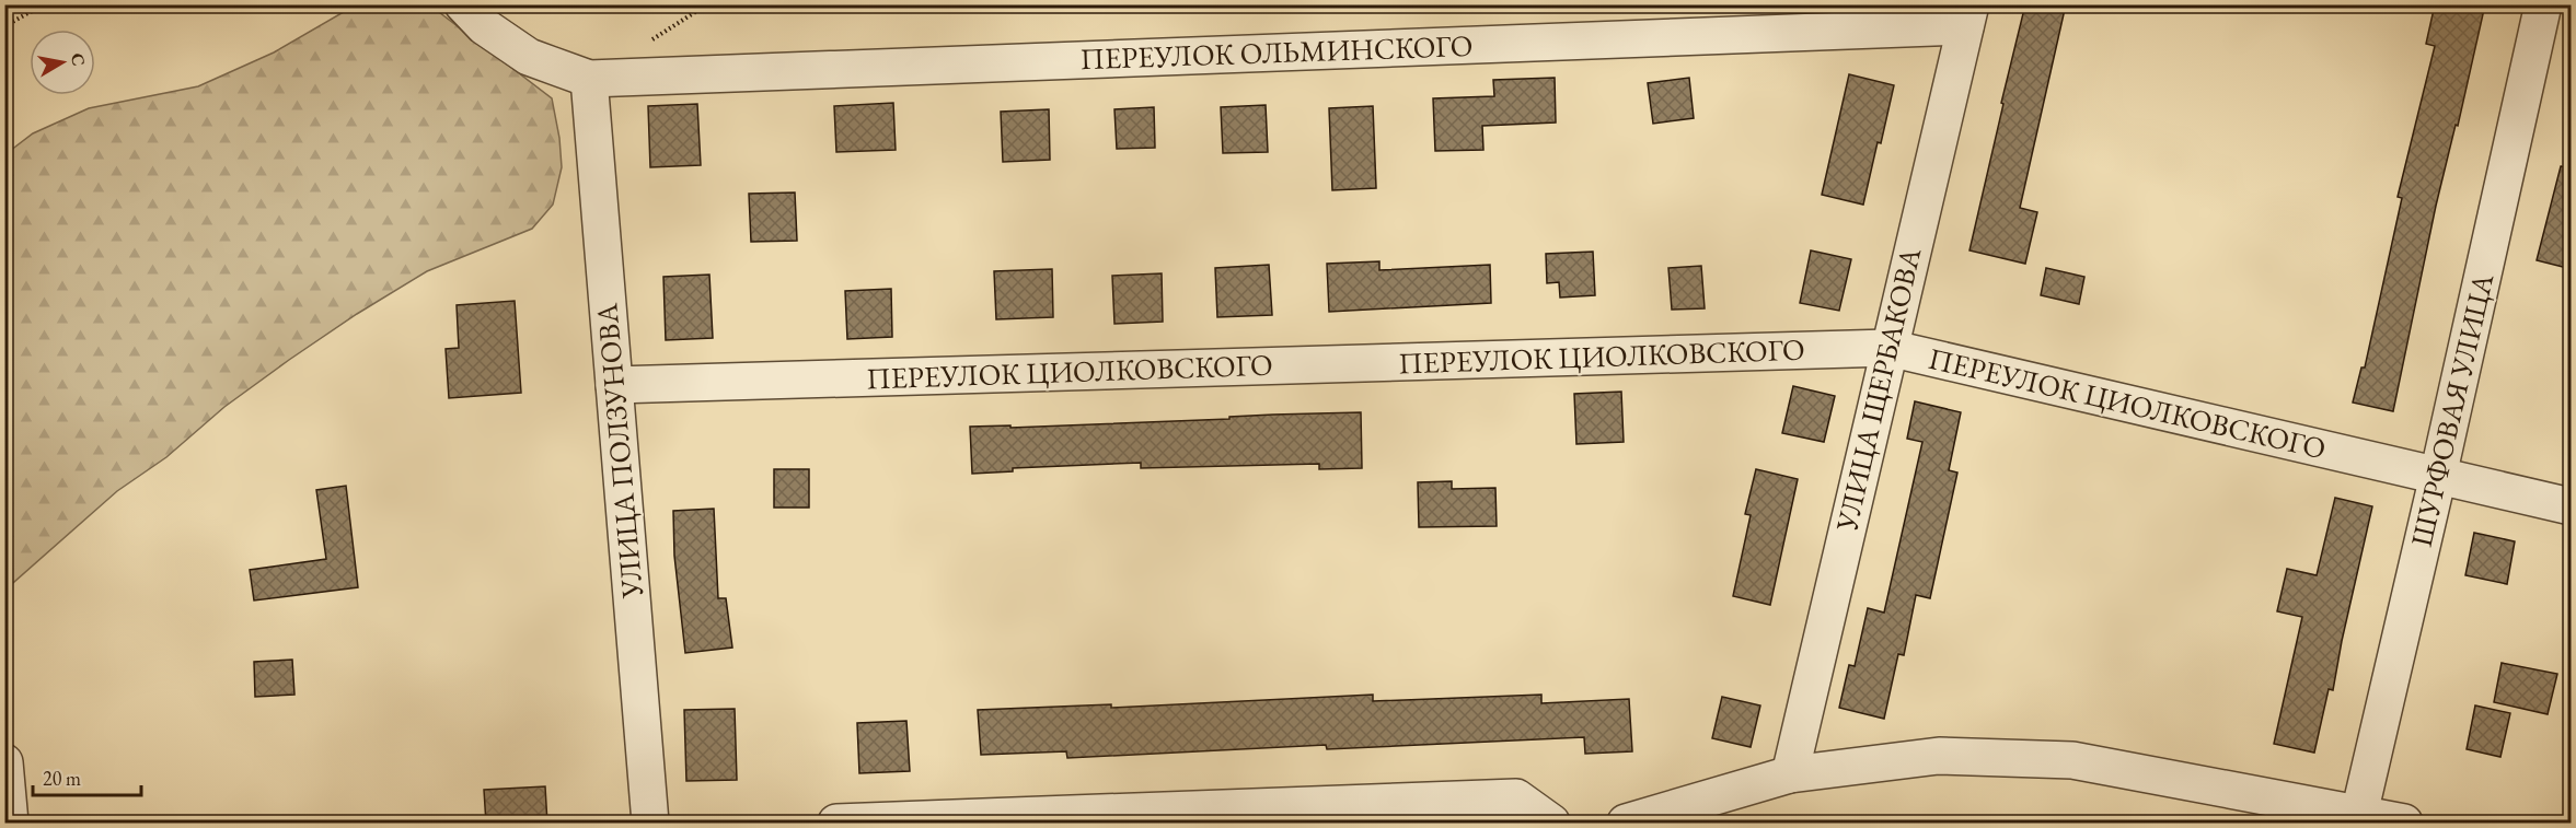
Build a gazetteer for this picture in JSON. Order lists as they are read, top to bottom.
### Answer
{
  "streets": {
    "street": [
      "ПЕРЕУЛОК ОЛЬМИНСКОГО",
      "ПЕРЕУЛОК ЦИОЛКОВСКОГО",
      "УЛИЦА ЩЕРБАКОВА",
      "ШУРФОВАЯ УЛИЦА",
      "УЛИЦА ПОЛЗУНОВА"
    ]
  },
  "crossings": [
    ["ПЕРЕУЛОК ОЛЬМИНСКОГО", "УЛИЦА ЩЕРБАКОВА"],
    ["ПЕРЕУЛОК ОЛЬМИНСКОГО", "УЛИЦА ПОЛЗУНОВА"],
    ["ПЕРЕУЛОК ЦИОЛКОВСКОГО", "УЛИЦА ЩЕРБАКОВА"],
    ["ПЕРЕУЛОК ЦИОЛКОВСКОГО", "ШУРФОВАЯ УЛИЦА"],
    ["ПЕРЕУЛОК ЦИОЛКОВСКОГО", "УЛИЦА ПОЛЗУНОВА"]
  ],
  "scale_bar": "20 m",
  "north": "right"
}
